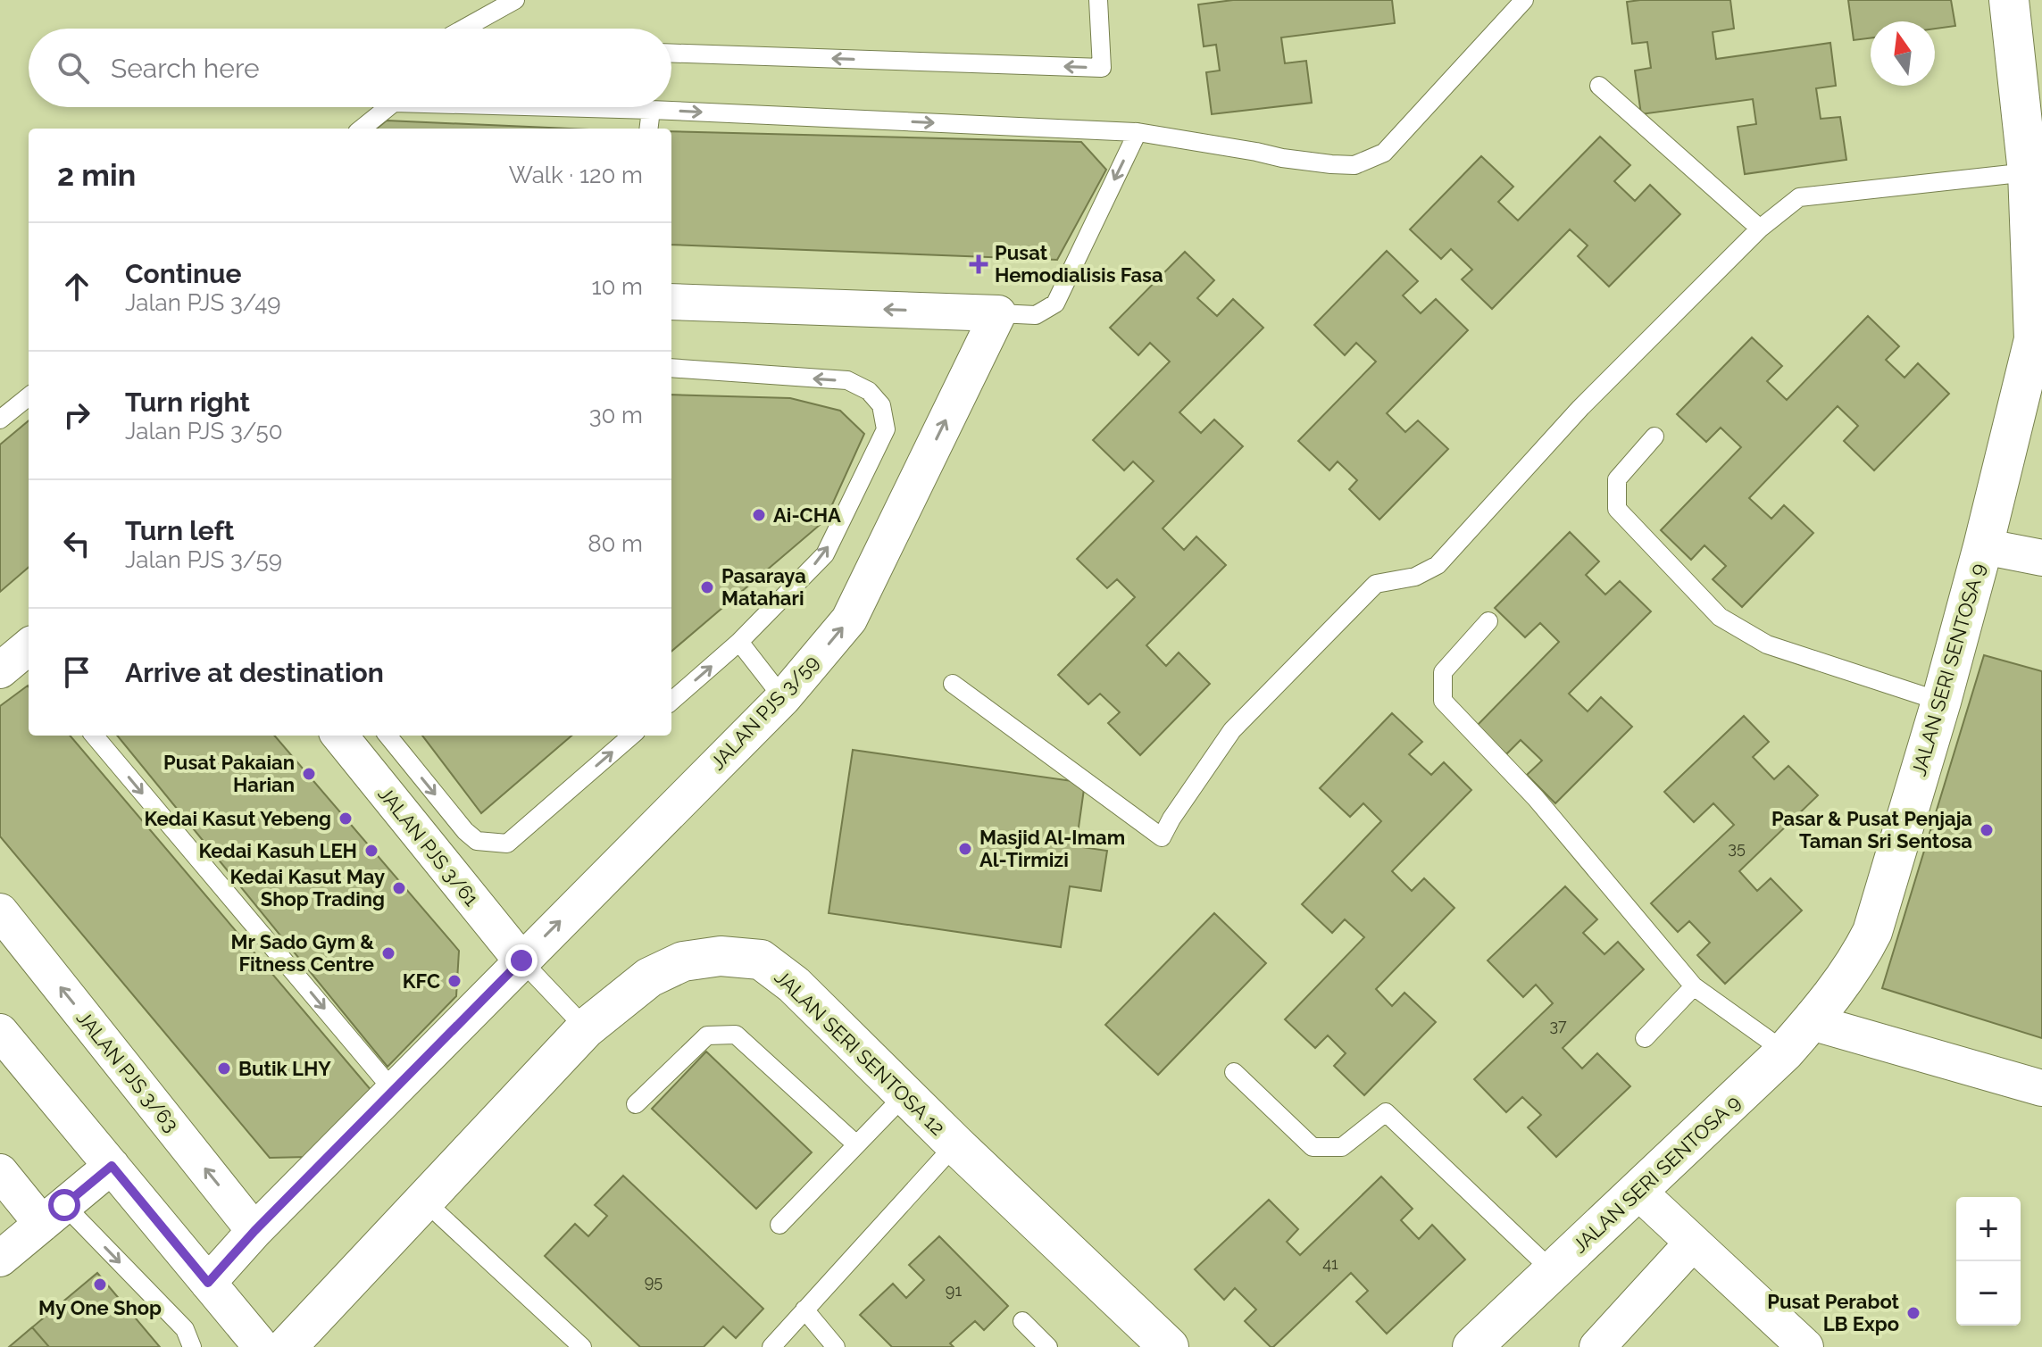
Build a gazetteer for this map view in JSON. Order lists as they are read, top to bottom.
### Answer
{
  "streets": {
    "street": [
      "JALAN SERI SENTOSA 9",
      "JALAN PJS 3/59",
      "JALAN PJS 3/61",
      "JALAN SERI SENTOSA 12",
      "JALAN PJS 3/63"
    ]
  },
  "crossings": [
    ["JALAN PJS 3/59", "JALAN PJS 3/61"],
    ["JALAN PJS 3/59", "JALAN PJS 3/63"]
  ],
  "one_way": ["JALAN PJS 3/59"],
  "places": {
    "health": ["Pusat Hemodialisis Fasa"],
    "other": [
      "Ai-CHA",
      "Pasaraya Matahari",
      "Pusat Pakaian Harian",
      "Kedai Kasut Yebeng",
      "Pasar & Pusat Penjaja Taman Sri Sentosa",
      "Masjid Al-Imam Al-Tirmizi",
      "Kedai Kasuh LEH",
      "Kedai Kasut May Shop Trading",
      "Mr Sado Gym & Fitness Centre",
      "KFC",
      "Butik LHY",
      "My One Shop",
      "Pusat Perabot LB Expo"
    ]
  },
  "house_numbers": [
    "35",
    "37",
    "41",
    "95",
    "91"
  ],
  "north": "top",
  "page": {
    "search": "Search here",
    "heading": ["2 min", "Walk · 120 m"],
    "list": [
      ["Continue", "Jalan PJS 3/49", "10 m"],
      ["Turn right", "Jalan PJS 3/50", "30 m"],
      ["Turn left", "Jalan PJS 3/59", "80 m"],
      "Arrive at destination"
    ],
    "map_buttons": ["+", "−"]
  }
}
